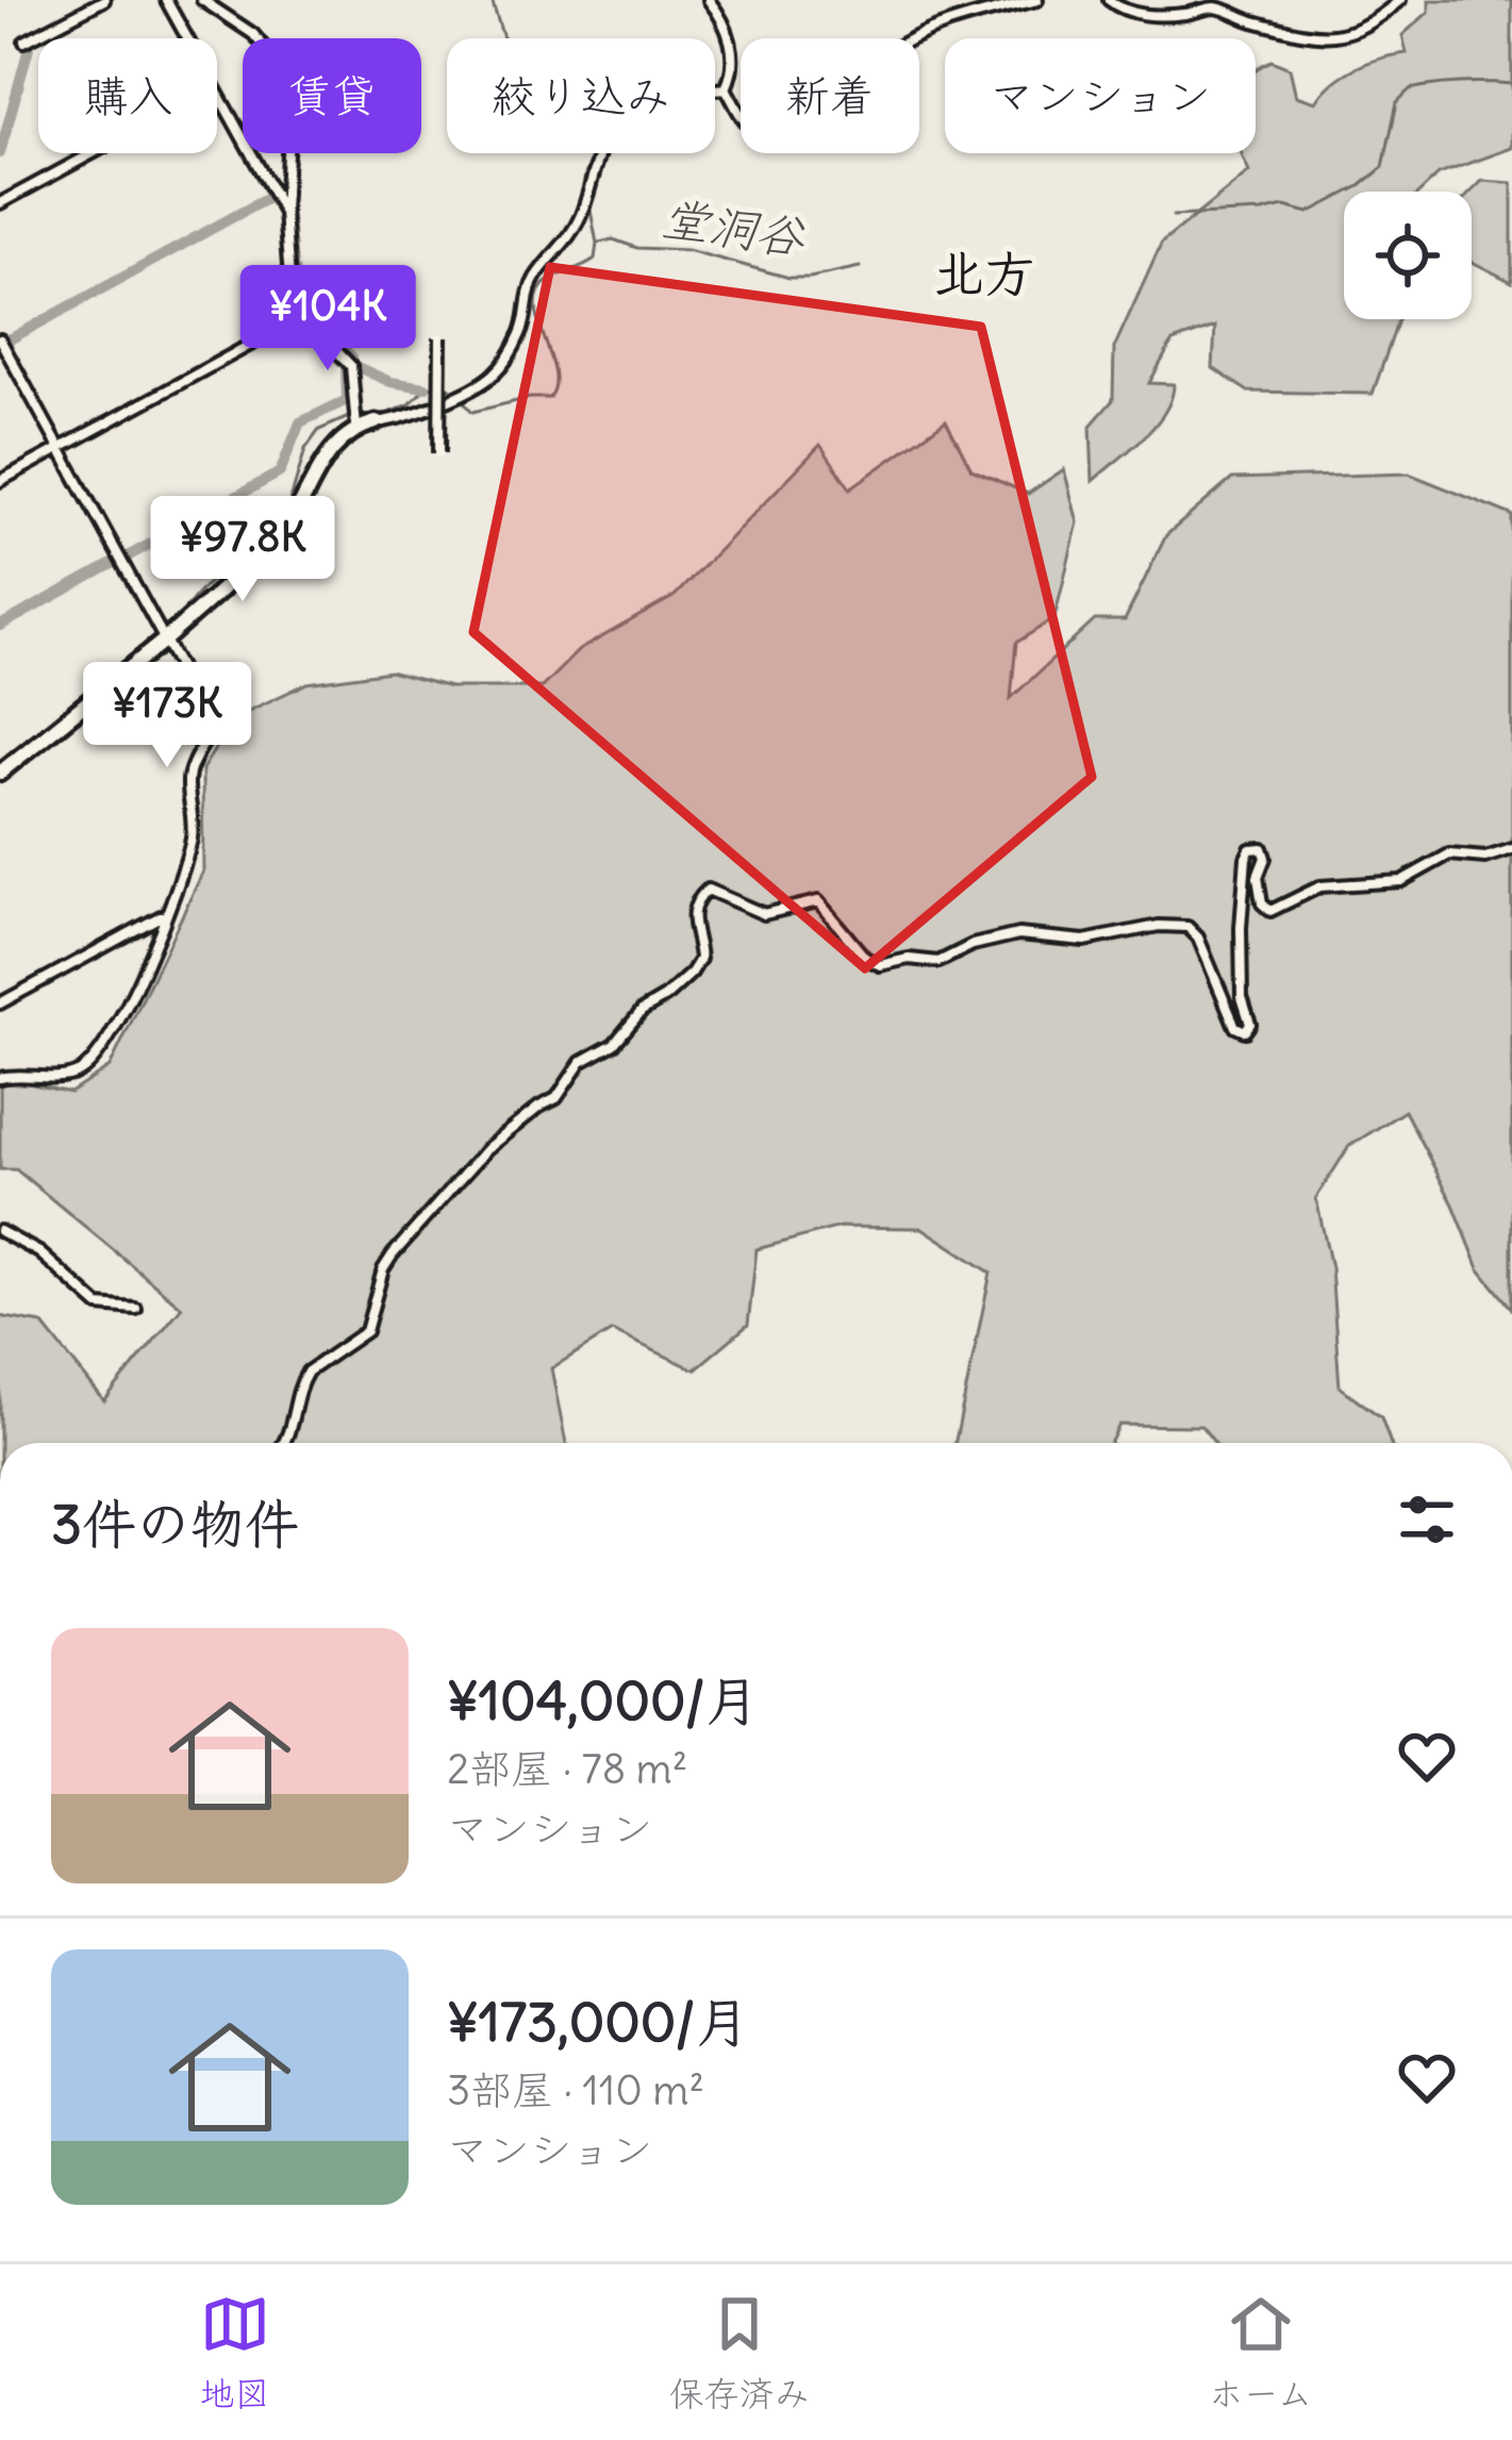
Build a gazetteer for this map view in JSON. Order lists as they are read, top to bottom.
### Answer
{
  "districts": ["北方"],
  "water": ["堂洞谷"],
  "page": {
    "chip": [
      "購入",
      "賃貸",
      "絞り込み",
      "新着",
      "マンション"
    ],
    "price": ["¥104K", "¥97.8K", "¥173K"],
    "heading": "3件の物件",
    "list": [
      {
        "name": "¥104,000/月",
        "note": "2部屋 · 78 m² · マンション"
      },
      {
        "name": "¥173,000/月",
        "note": "3部屋 · 110 m² · マンション"
      }
    ],
    "tabs": ["地図", "保存済み", "ホーム"]
  }
}
